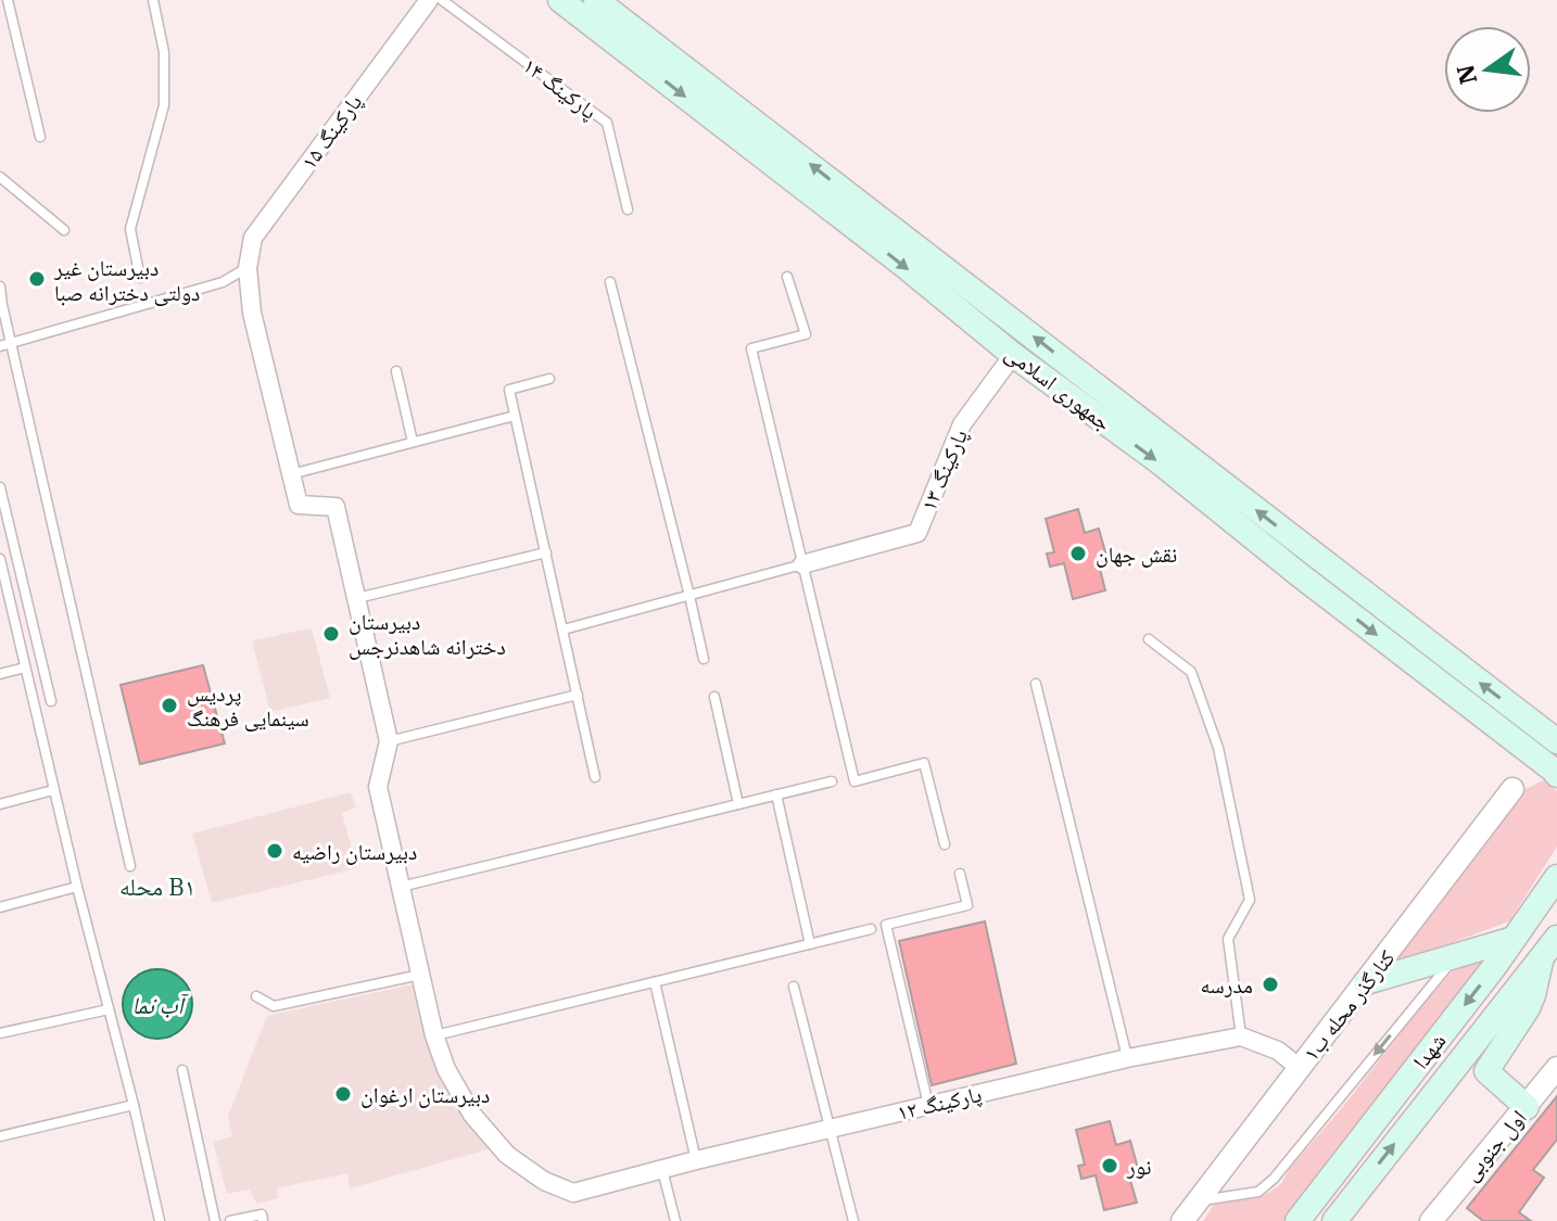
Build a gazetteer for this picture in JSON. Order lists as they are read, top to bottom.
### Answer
{
  "streets": {
    "main road": ["جمهوری اسلامی", "شهدا"],
    "street": [
      "پارکینگ ۱۵",
      "پارکینگ ۱۳",
      "کنارگذر محله ب۱",
      "پارکینگ ۱۲",
      "اول جنوبی"
    ],
    "lane": ["پارکینگ ۱۴"]
  },
  "crossings": [
    ["جمهوری اسلامی", "پارکینگ ۱۳"]
  ],
  "districts": ["محله B۱"],
  "water": ["آب نما"],
  "places": [
    "دبیرستان غیر دولتی دخترانه صبا",
    "نقش جهان",
    "دبیرستان دخترانه شاهدنرجس",
    "پردیس سینمایی فرهنگ",
    "دبیرستان راضیه",
    "مدرسه",
    "دبیرستان ارغوان",
    "نور"
  ],
  "north": "left"
}
